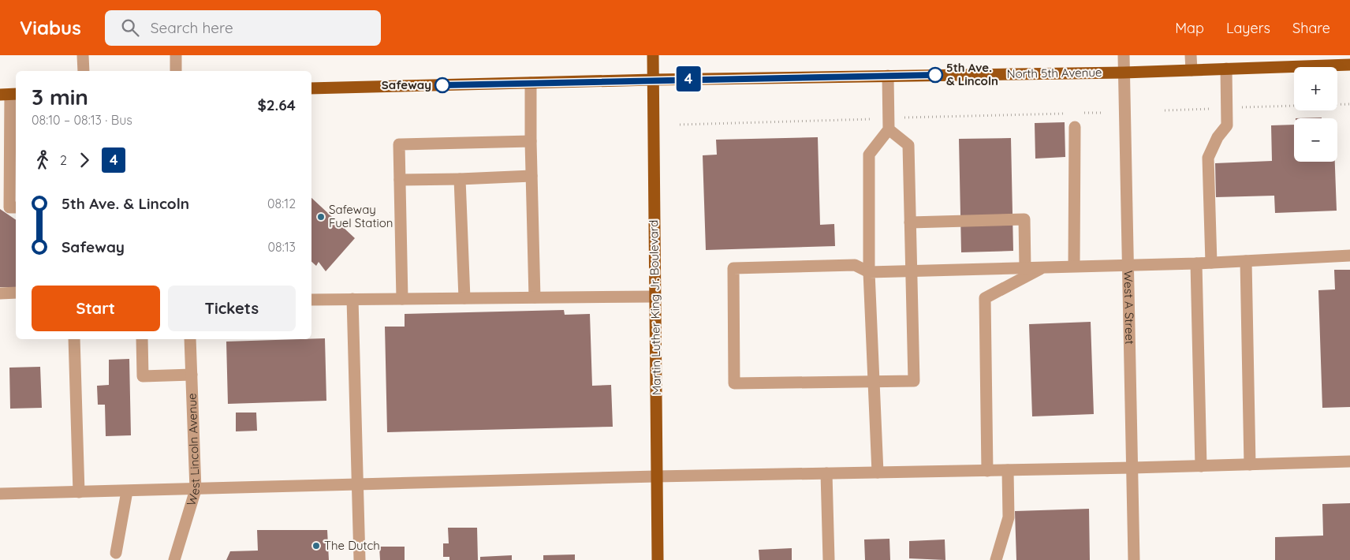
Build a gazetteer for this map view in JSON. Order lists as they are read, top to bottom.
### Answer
{
  "streets": {
    "main road": ["North 5th Avenue", "Martin Luther King Jr. Boulevard"],
    "street": ["West A Street", "West Lincoln Avenue"]
  },
  "crossings": [
    ["North 5th Avenue", "Martin Luther King Jr. Boulevard"],
    ["North 5th Avenue", "West A Street"]
  ],
  "places": [
    "5th Ave. & Lincoln",
    "Safeway",
    "Safeway Fuel Station",
    "The Dutch"
  ],
  "lines": ["bus line 4"],
  "page": {
    "header": "Viabus",
    "search": "Search here",
    "nav": ["Map", "Layers", "Share"],
    "on_map": "4",
    "map_buttons": ["+", "−"],
    "heading": ["3 min", "08:10 – 08:13 · Bus", "$2.64"],
    "legs": ["2", "4"],
    "list": [
      {
        "name": "5th Ave. & Lincoln",
        "value": "08:12"
      },
      {
        "name": "Safeway",
        "value": "08:13"
      }
    ],
    "buttons": ["Start", "Tickets"]
  }
}
